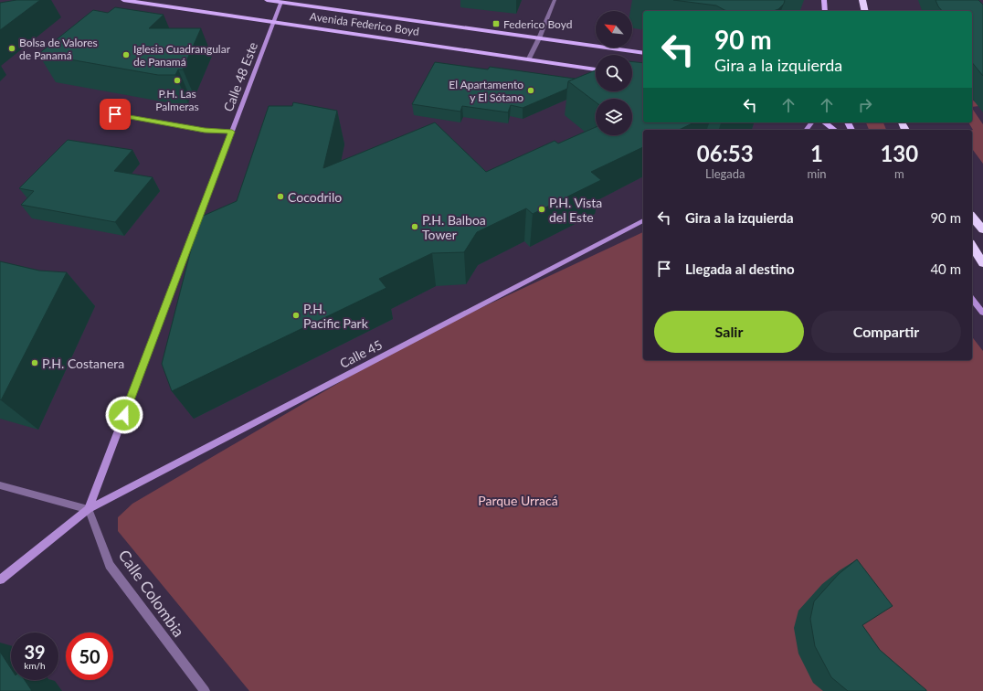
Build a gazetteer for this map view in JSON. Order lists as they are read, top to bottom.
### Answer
{
  "streets": {
    "main road": ["Avenida Federico Boyd", "Calle 48 Este", "Calle 45"],
    "street": ["Calle Colombia"]
  },
  "crossings": [
    ["Avenida Federico Boyd", "Calle 48 Este"],
    ["Calle 48 Este", "Calle 45"],
    ["Calle 48 Este", "Calle Colombia"],
    ["Calle 45", "Calle Colombia"]
  ],
  "parks": ["Parque Urracá"],
  "places": {
    "transit": ["Federico Boyd"],
    "other": [
      "Bolsa de Valores de Panamá",
      "Iglesia Cuadrangular de Panamá",
      "P.H. Las Palmeras",
      "El Apartamento y El Sótano",
      "Cocodrilo",
      "P.H. Vista del Este",
      "P.H. Balboa Tower",
      "P.H. Pacific Park",
      "P.H. Costanera"
    ]
  },
  "north": "top left",
  "page": {
    "turn": ["90 m", "Gira a la izquierda"],
    "eta": [
      "06:53",
      "Llegada",
      "1",
      "min",
      "130",
      "m"
    ],
    "list": [
      {
        "name": "Gira a la izquierda",
        "value": "90 m"
      },
      {
        "name": "Llegada al destino",
        "value": "40 m"
      }
    ],
    "buttons": ["Salir", "Compartir"],
    "speed": "39 km/h",
    "limit": "50"
  }
}
